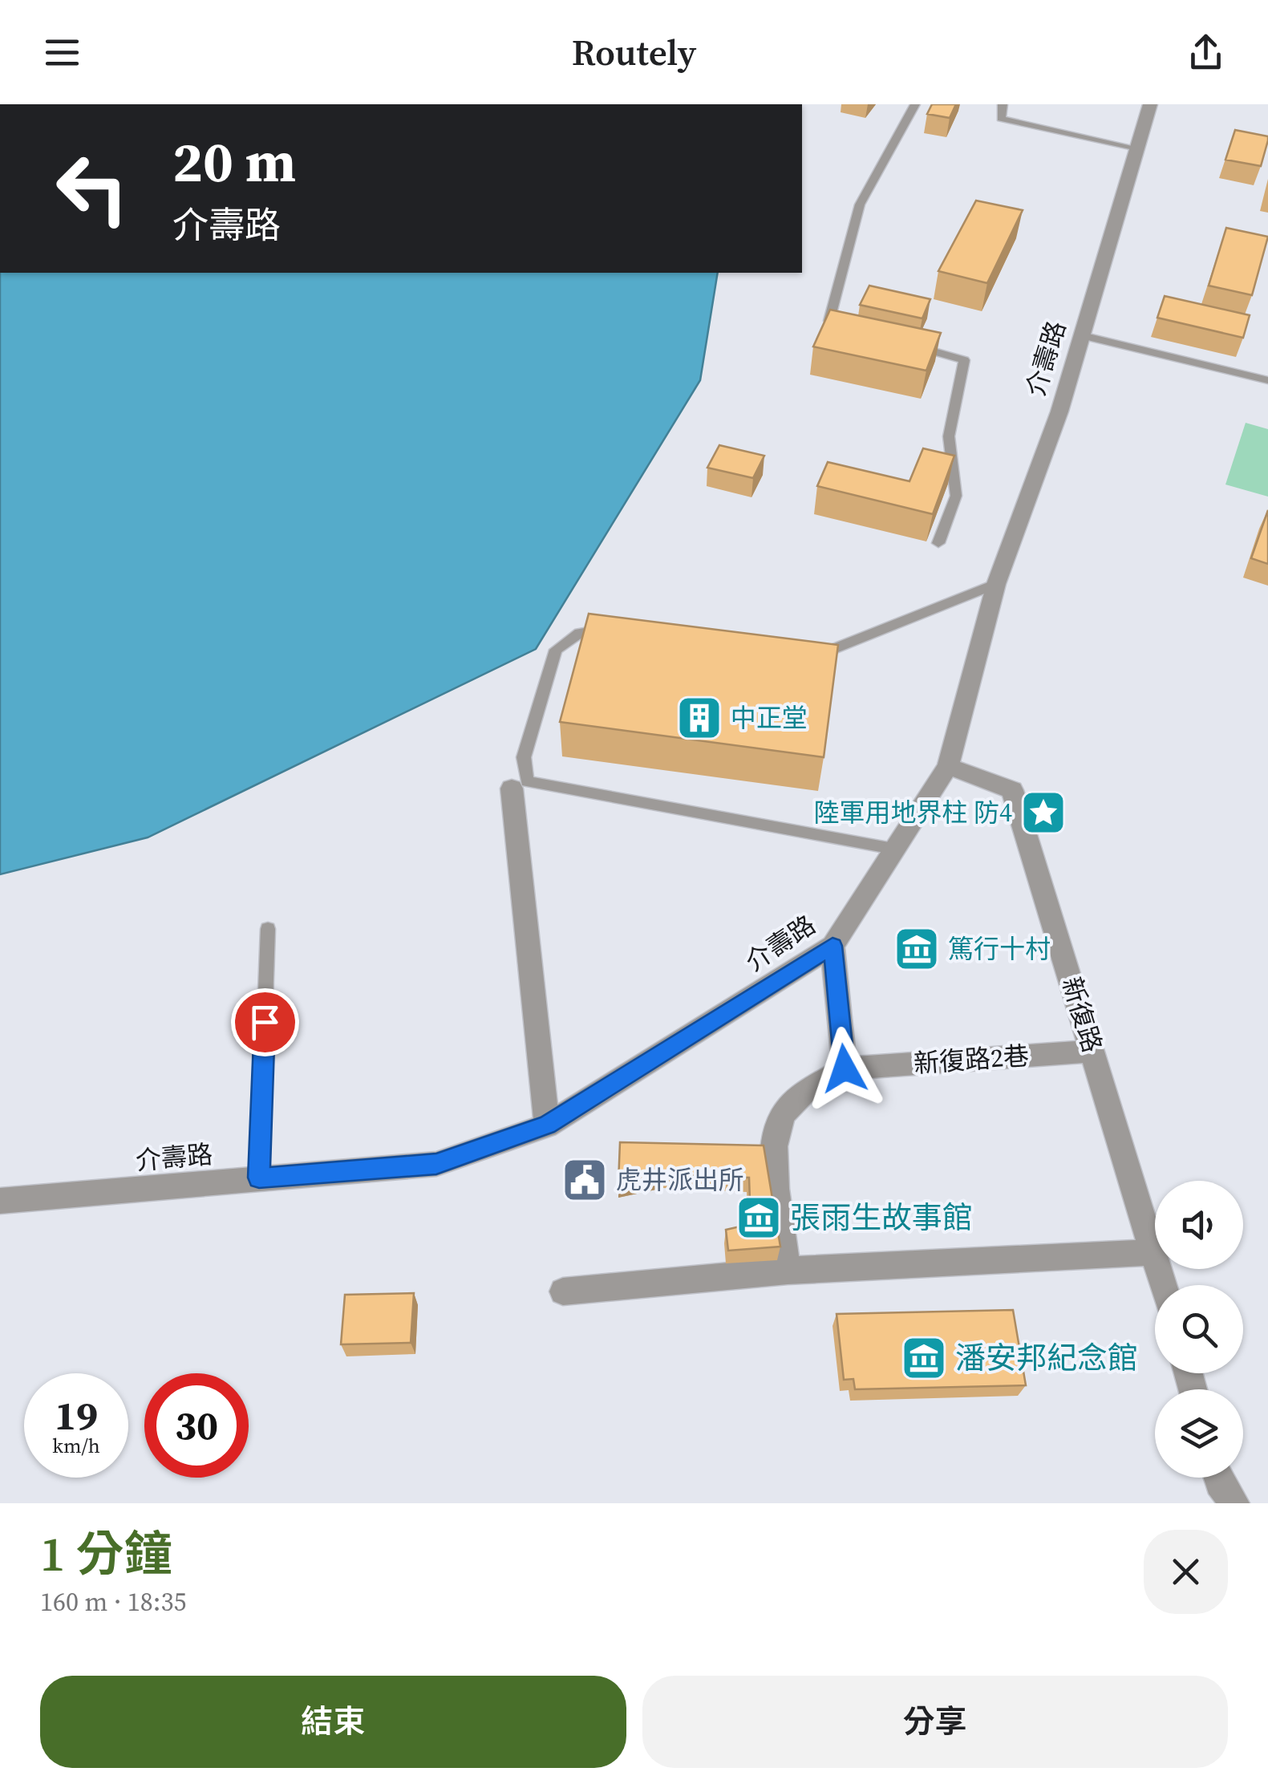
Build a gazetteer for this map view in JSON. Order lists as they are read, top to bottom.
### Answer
{
  "streets": {
    "street": ["介壽路", "新復路", "新復路2巷"]
  },
  "crossings": [
    ["介壽路", "新復路"],
    ["新復路", "新復路2巷"]
  ],
  "places": {
    "building": ["中正堂"],
    "place": ["陸軍用地界柱 防4"],
    "museum": ["篤行十村", "張雨生故事館", "潘安邦紀念館"],
    "public building": ["虎井派出所"]
  },
  "page": {
    "header": "Routely",
    "turn": ["20 m", "介壽路"],
    "speed": "19 km/h",
    "limit": "30",
    "heading": ["1 分鐘", "160 m · 18:35"],
    "buttons": ["結束", "分享"]
  }
}
